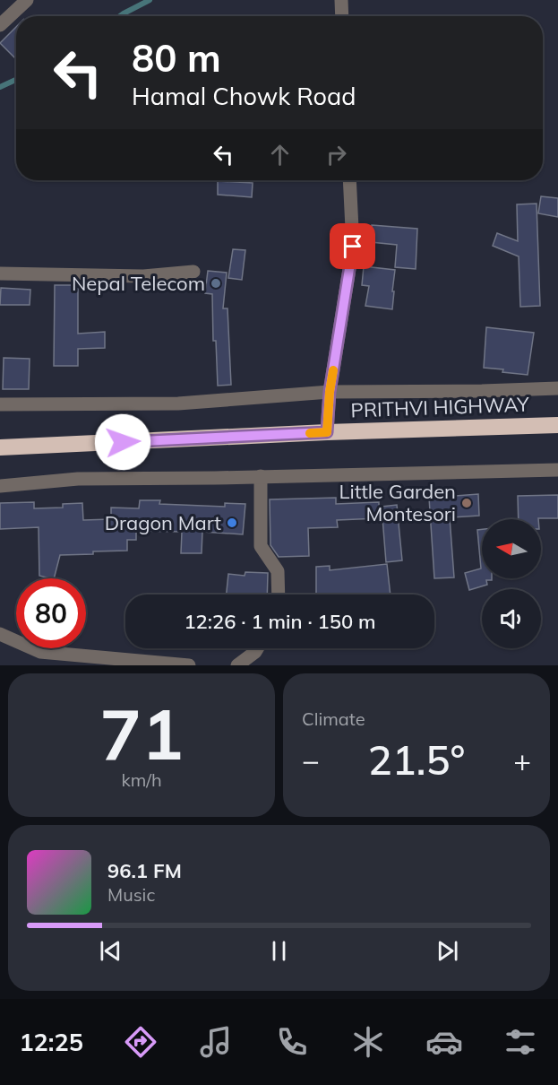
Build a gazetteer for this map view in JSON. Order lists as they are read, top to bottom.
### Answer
{
  "streets": {
    "highway": ["PRITHVI HIGHWAY"]
  },
  "places": ["Nepal Telecom", "Little Garden Montesori", "Dragon Mart"],
  "north": "left",
  "page": {
    "turn": ["80 m", "Hamal Chowk Road"],
    "limit": "80",
    "trip": "12:26 · 1 min · 150 m",
    "tile": [
      ["71", "km/h"],
      "Climate"
    ],
    "heat": ["−", "21.5°", "+"],
    "song": ["96.1 FM", "Music"],
    "tabs": "12:25"
  }
}
